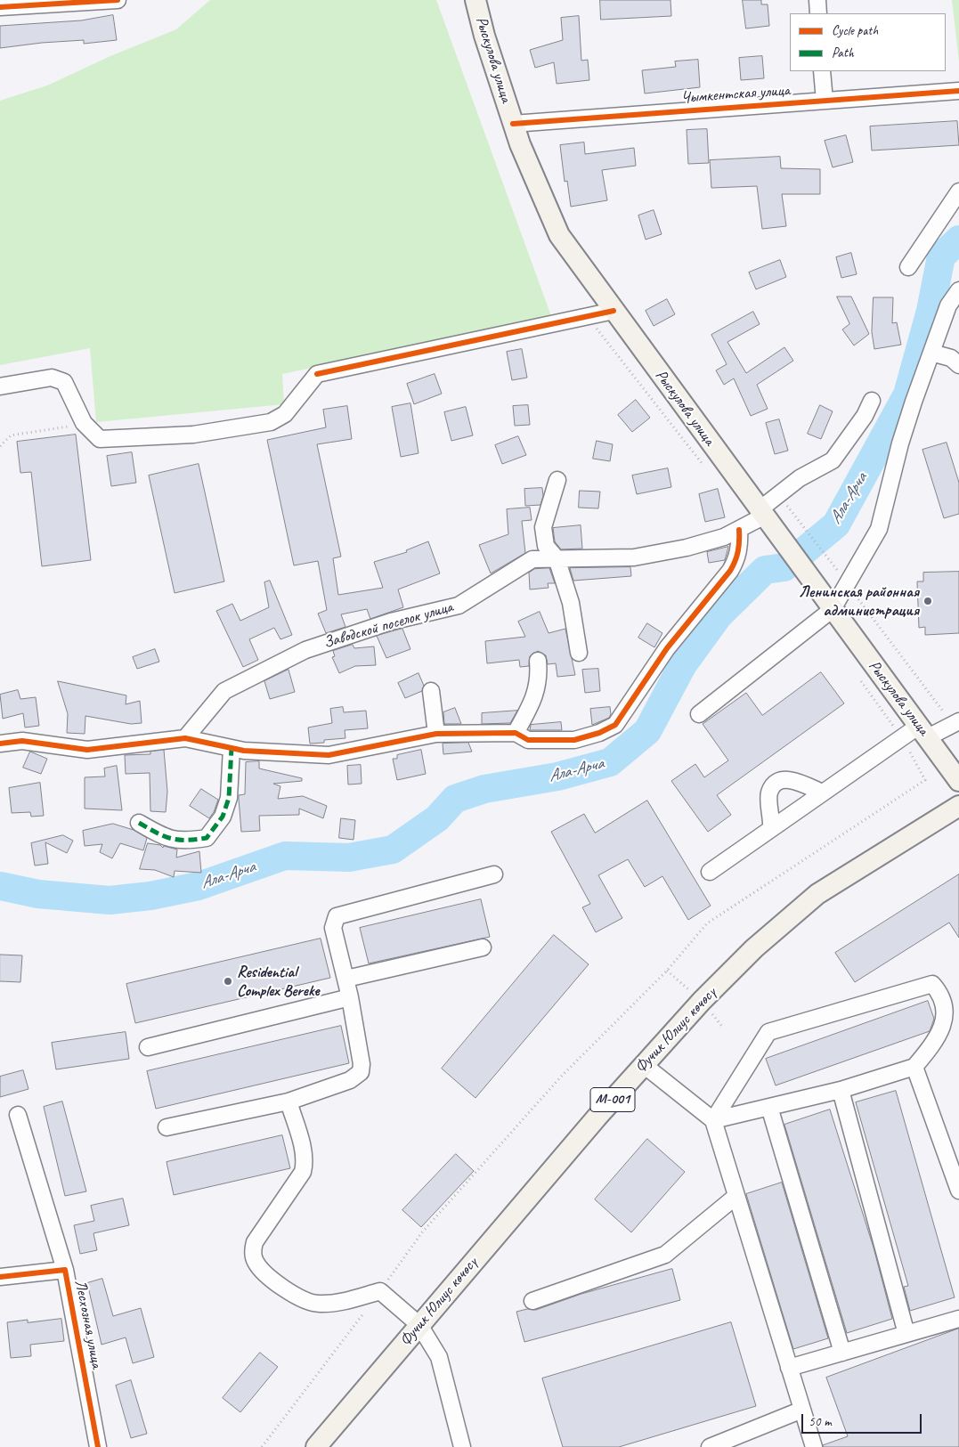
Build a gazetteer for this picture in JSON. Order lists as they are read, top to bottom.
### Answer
{
  "streets": {
    "main road": ["Рыскулова улица", "Фучик Юлиус көчөсү", "М-001"],
    "street": ["Чымкентская улица", "Заводской поселок улица", "Лесхозная улица"]
  },
  "crossings": [
    ["Рыскулова улица", "Чымкентская улица"],
    ["Рыскулова улица", "Заводской поселок улица"]
  ],
  "water": ["Ала-Арча"],
  "places": ["Ленинская районная администрация", "Residential Complex Bereke"],
  "legend": ["Cycle path", "Path"],
  "scale_bar": "50 m"
}
